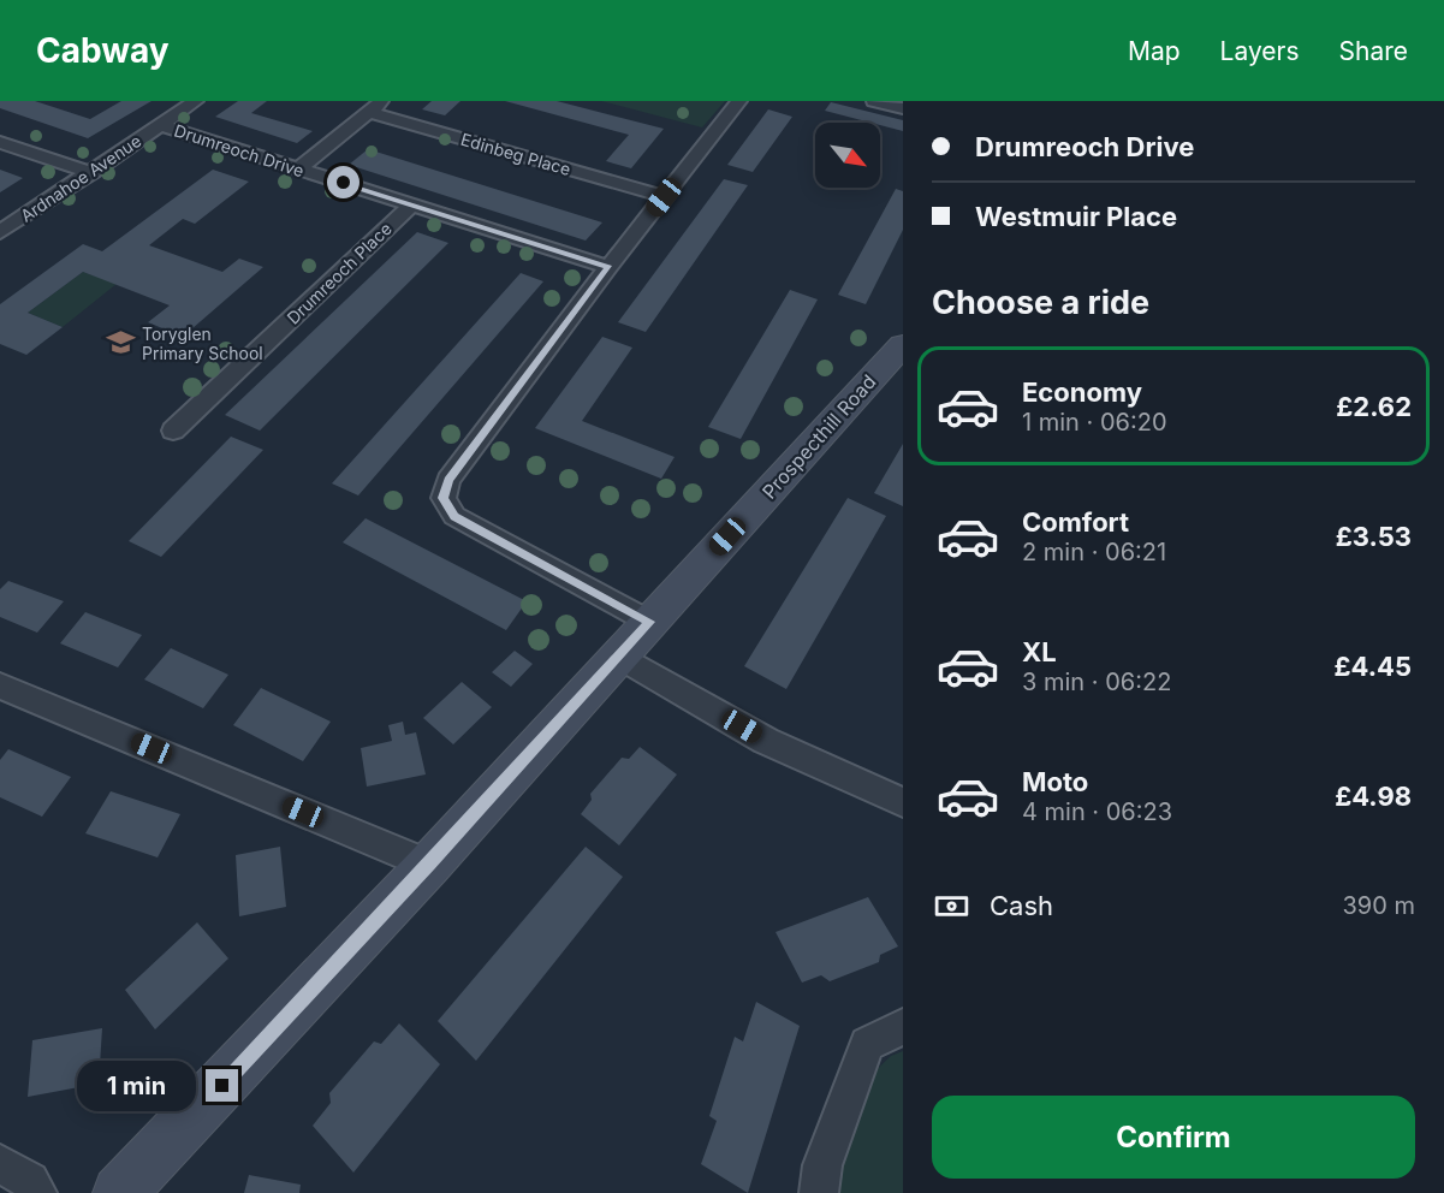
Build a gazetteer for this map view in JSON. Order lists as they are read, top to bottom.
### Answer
{
  "streets": {
    "main road": ["Prospecthill Road"],
    "street": [
      "Drumreoch Drive",
      "Edinbeg Place",
      "Ardnahoe Avenue",
      "Drumreoch Place"
    ]
  },
  "crossings": [
    ["Drumreoch Drive", "Ardnahoe Avenue"],
    ["Drumreoch Drive", "Drumreoch Place"]
  ],
  "places": {
    "school or university": ["Toryglen Primary School"]
  },
  "north": "bottom right",
  "page": {
    "header": "Cabway",
    "nav": ["Map", "Layers", "Share"],
    "banner": ["Drumreoch Drive", "Westmuir Place"],
    "heading": "Choose a ride",
    "list": [
      {
        "name": "Economy",
        "note": "1 min · 06:20",
        "value": "£2.62"
      },
      {
        "name": "Comfort",
        "note": "2 min · 06:21",
        "value": "£3.53"
      },
      {
        "name": "XL",
        "note": "3 min · 06:22",
        "value": "£4.45"
      },
      {
        "name": "Moto",
        "note": "4 min · 06:23",
        "value": "£4.98"
      }
    ],
    "pay": ["Cash", "390 m"],
    "bubble": "1 min",
    "buttons": "Confirm"
  }
}
